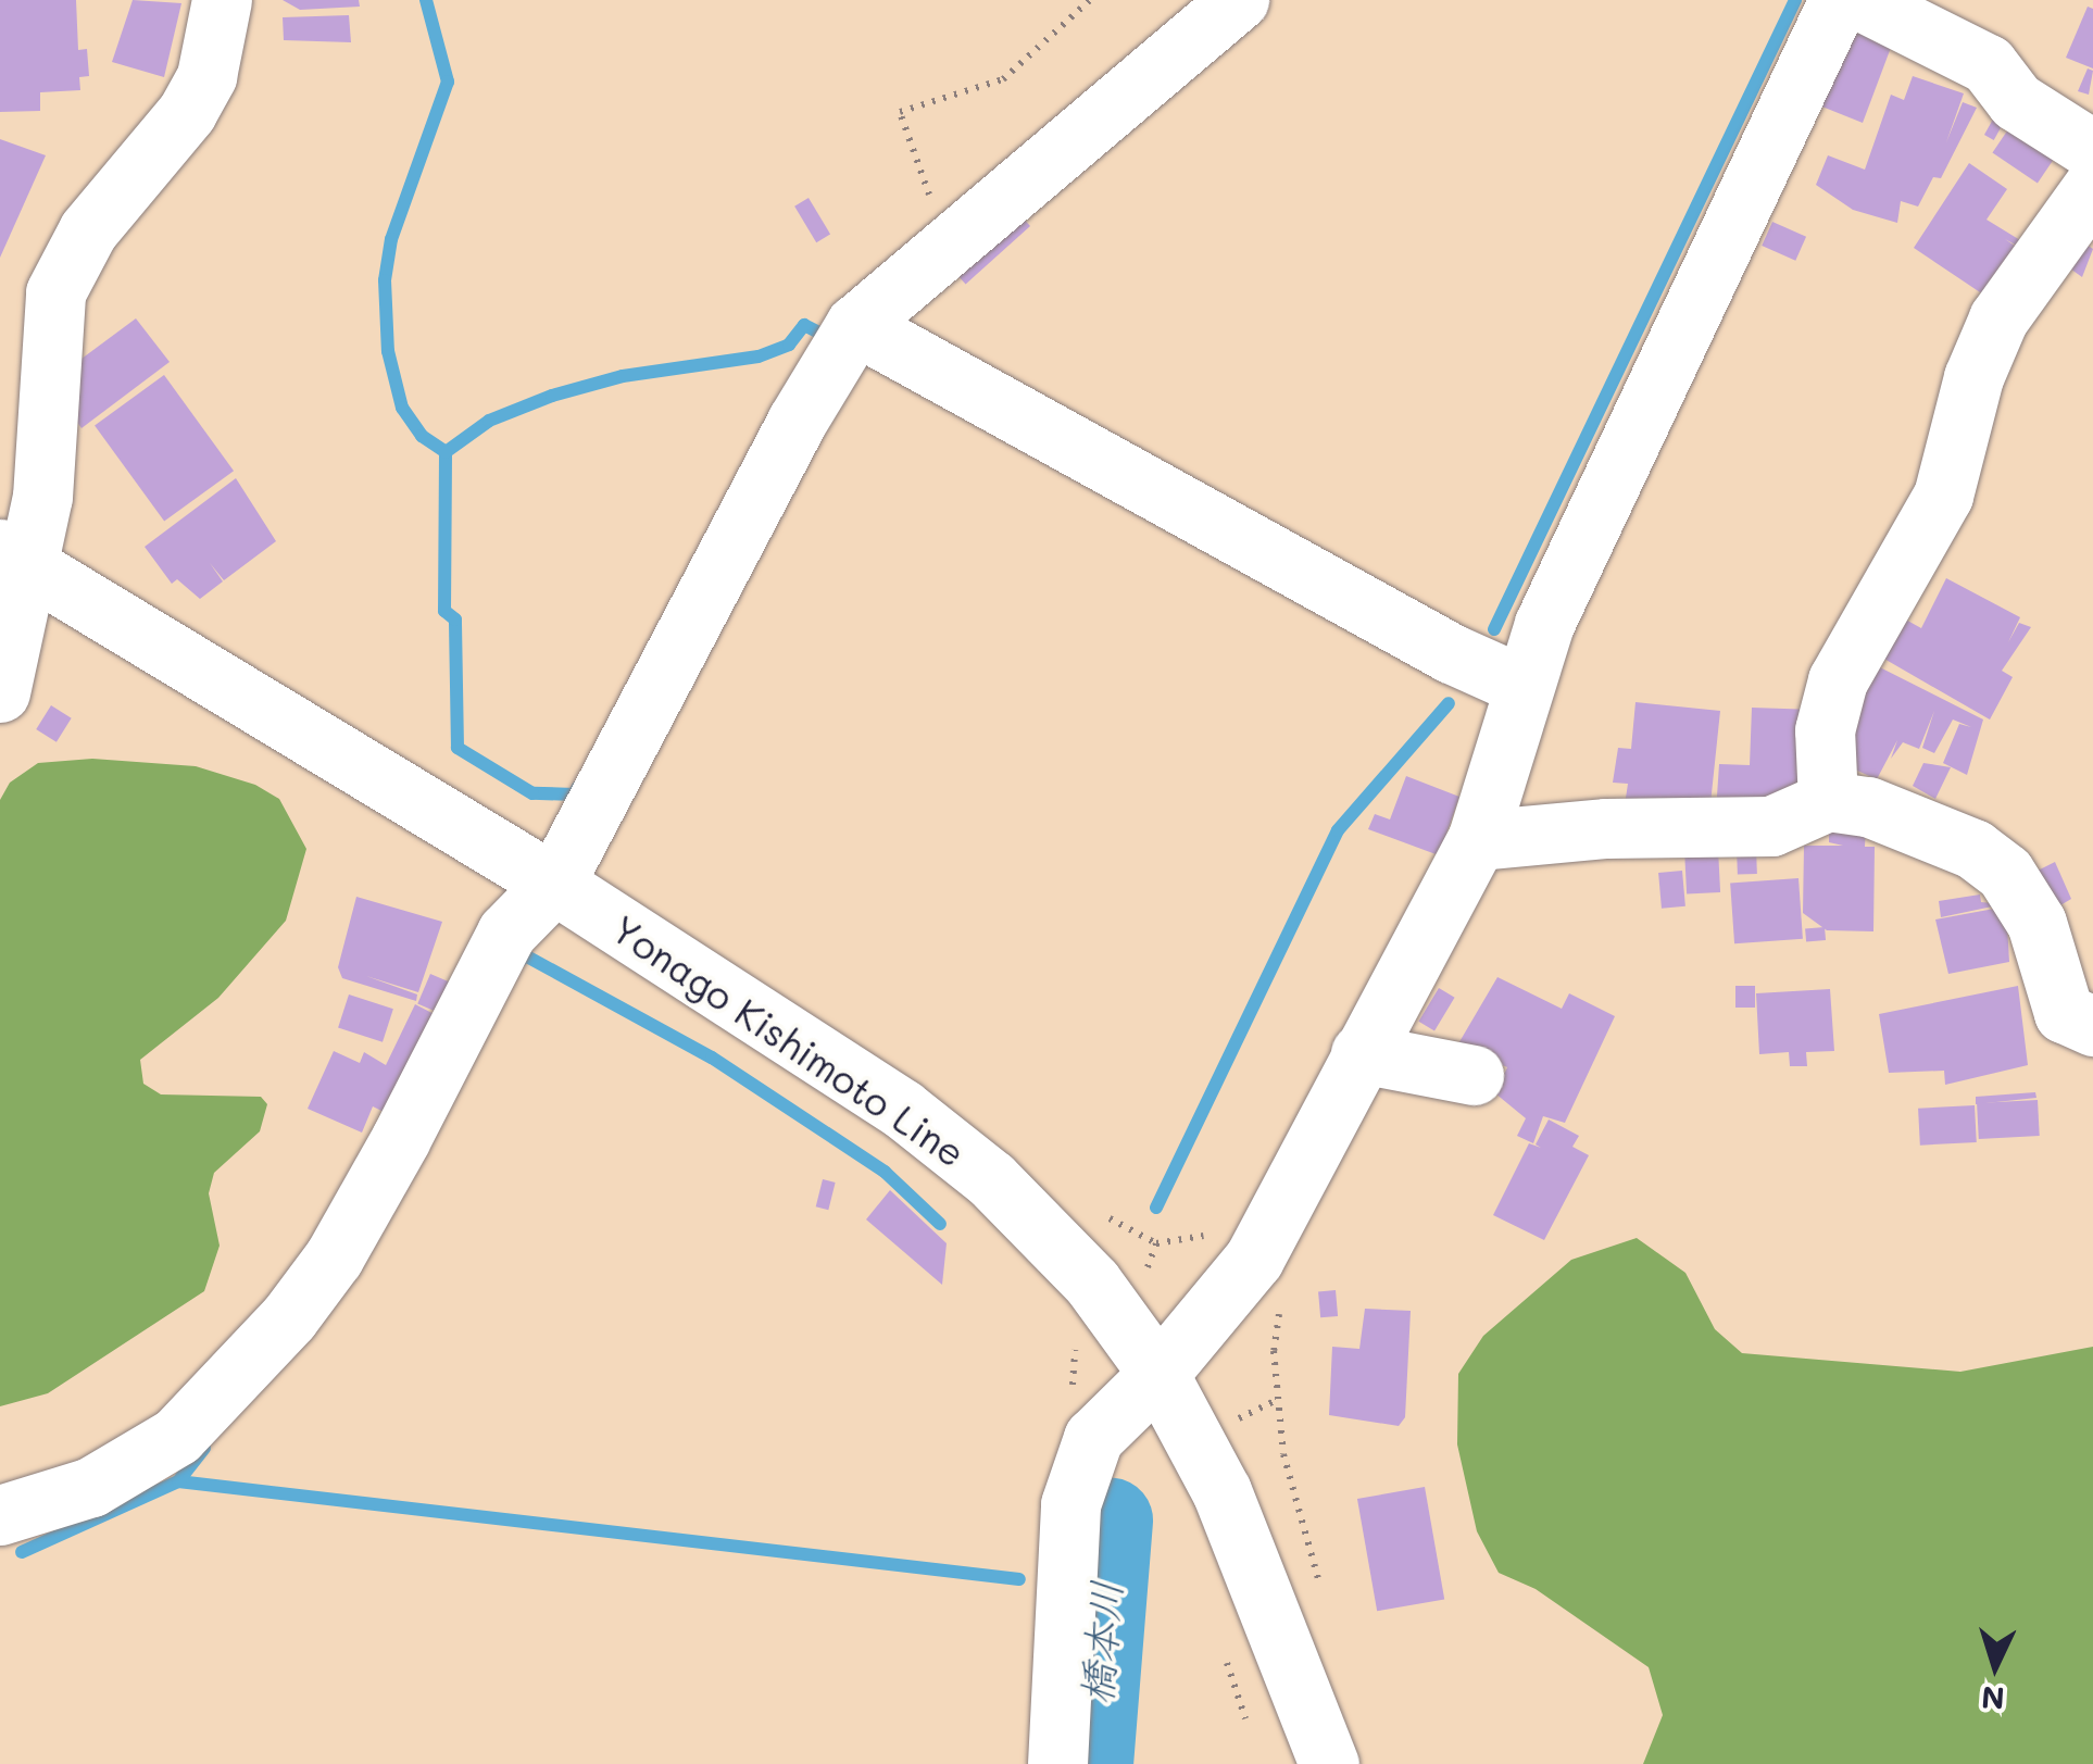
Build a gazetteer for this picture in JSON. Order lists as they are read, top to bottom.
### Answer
{
  "streets": {
    "street": ["Yonago Kishimoto Line"]
  },
  "water": ["橋本川"],
  "north": "bottom"
}
